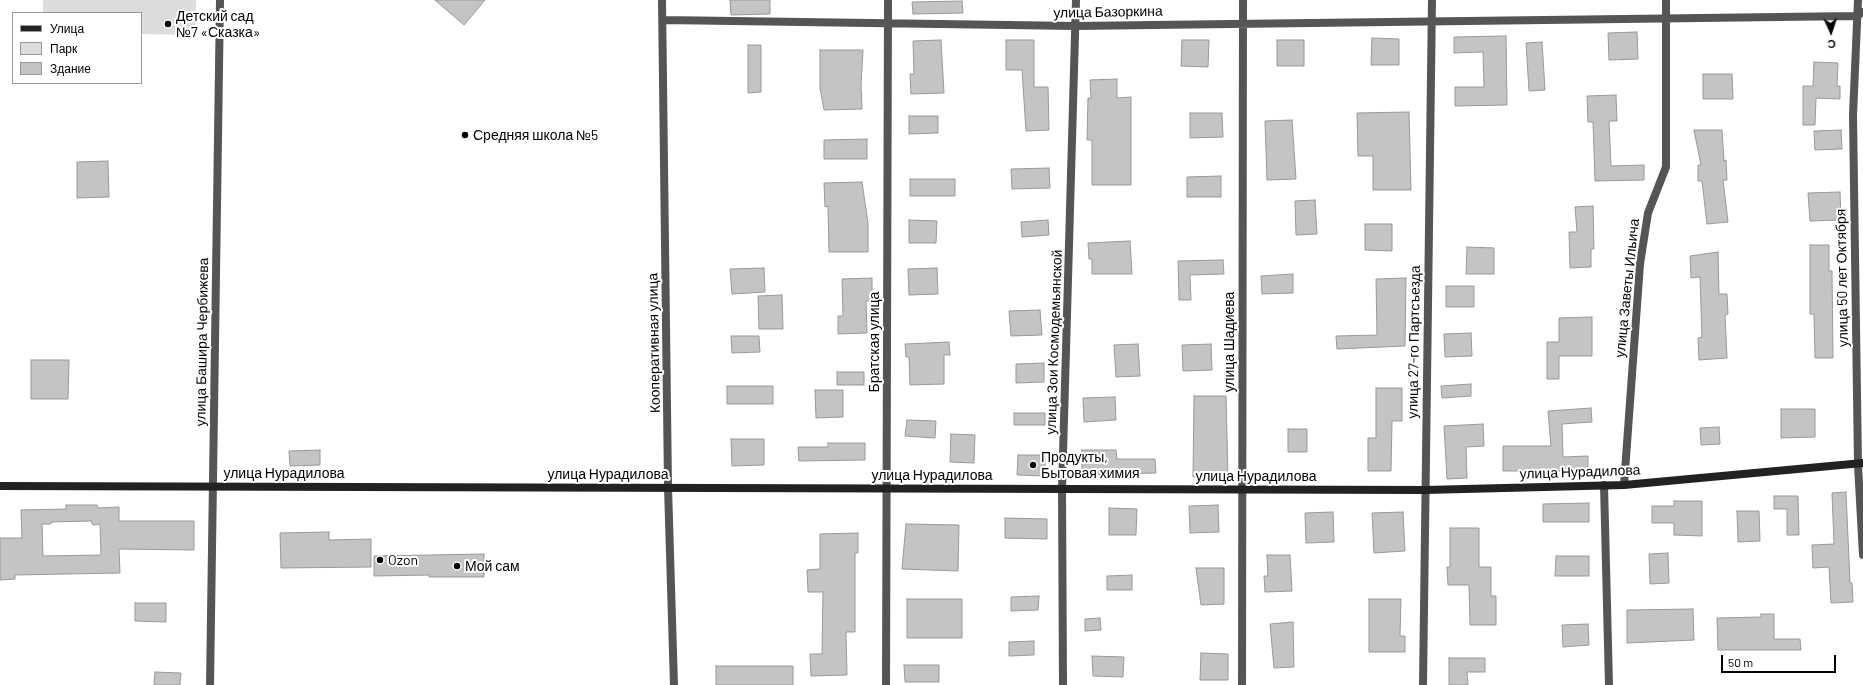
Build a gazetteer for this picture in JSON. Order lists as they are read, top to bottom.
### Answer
{
  "streets": {
    "street": [
      "улица Базоркина",
      "улица 50 лет Октября",
      "улица Заветы Ильича",
      "улица Башира Чербижева",
      "Братская улица",
      "улица Зои Космодемьянской",
      "улица Шадиева",
      "улица 27-го Партсъезда",
      "Кооперативная улица",
      "улица Нурадилова"
    ]
  },
  "crossings": [
    ["улица Базоркина", "улица 50 лет Октября"],
    ["улица Базоркина", "улица Заветы Ильича"],
    ["улица Базоркина", "Братская улица"],
    ["улица Базоркина", "улица Зои Космодемьянской"],
    ["улица Базоркина", "улица Шадиева"],
    ["улица Базоркина", "улица 27-го Партсъезда"],
    ["улица Базоркина", "Кооперативная улица"],
    ["улица 50 лет Октября", "улица Нурадилова"],
    ["улица Заветы Ильича", "улица Нурадилова"],
    ["улица Башира Чербижева", "улица Нурадилова"],
    ["Братская улица", "улица Нурадилова"],
    ["улица Зои Космодемьянской", "улица Нурадилова"],
    ["улица Шадиева", "улица Нурадилова"],
    ["улица 27-го Партсъезда", "улица Нурадилова"],
    ["Кооперативная улица", "улица Нурадилова"]
  ],
  "places": [
    "Детский сад №7 «Сказка»",
    "Средняя школа №5",
    "Продукты, Бытовая химия",
    "Ozon",
    "Мой сам"
  ],
  "legend": ["Улица", "Парк", "Здание"],
  "scale_bar": "50 m",
  "north": "bottom"
}
